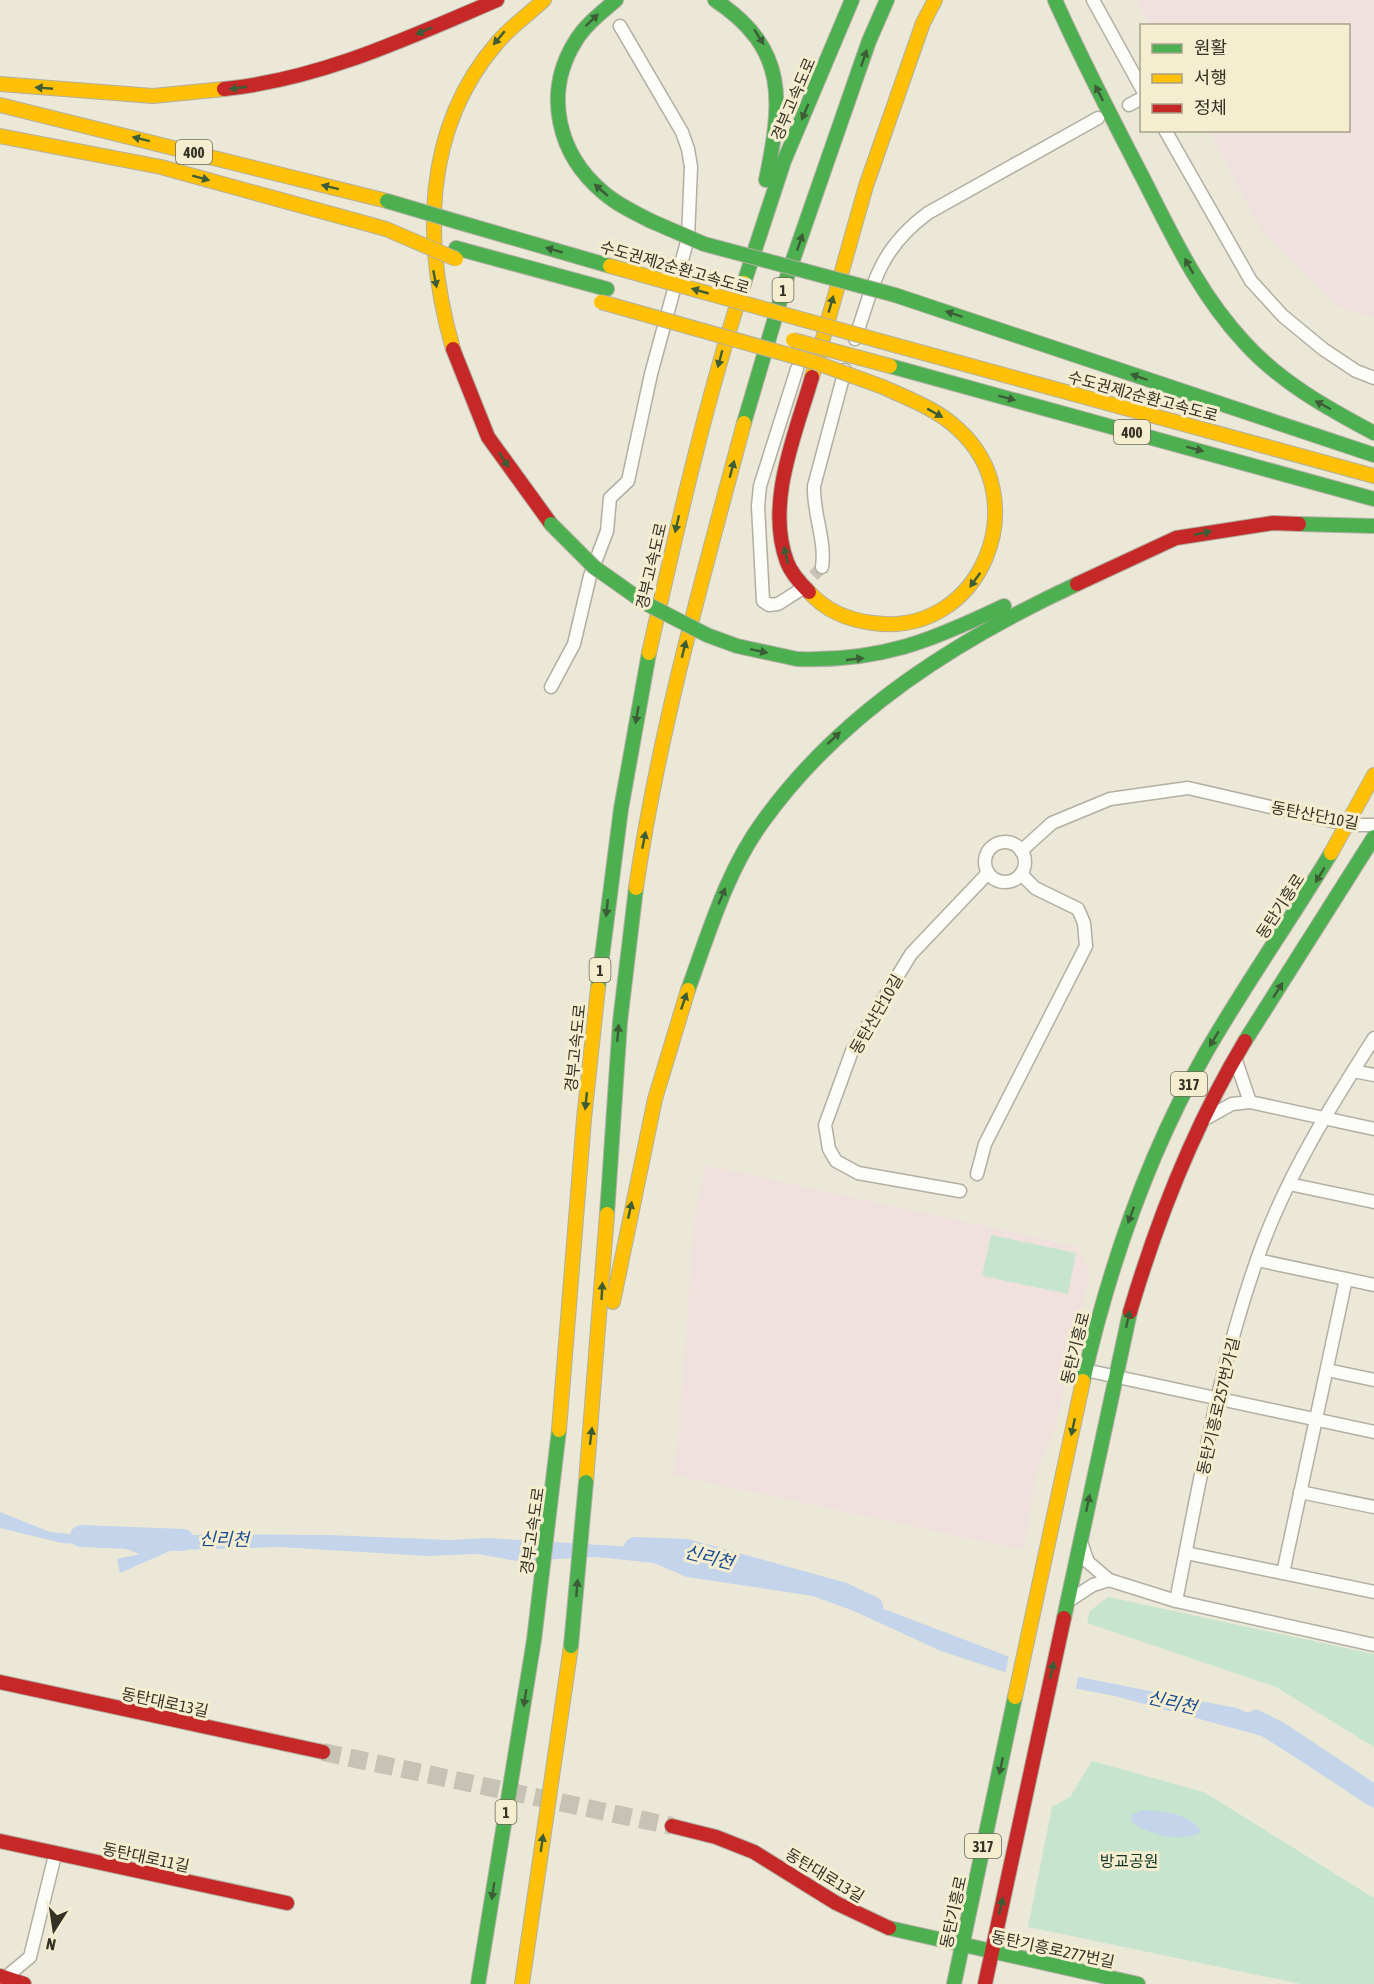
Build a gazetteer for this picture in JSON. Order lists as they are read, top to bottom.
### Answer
{
  "streets": {
    "main road": [
      "경부고속도로",
      "400",
      "수도권제2순환고속도로",
      "1",
      "동탄기흥로",
      "317",
      "동탄대로13길",
      "동탄대로11길",
      "동탄기흥로277번길"
    ],
    "street": ["동탄산단10길", "동탄기흥로257번가길"]
  },
  "crossings": [
    ["동탄산단10길", "동탄기흥로"],
    ["동탄기흥로", "동탄대로13길"],
    ["동탄기흥로", "동탄기흥로277번길"],
    ["317", "동탄기흥로277번길"],
    ["동탄대로13길", "동탄기흥로277번길"]
  ],
  "water": ["신리천"],
  "parks": ["방교공원"],
  "legend": ["원활", "서행", "정체"],
  "north": "bottom"
}
